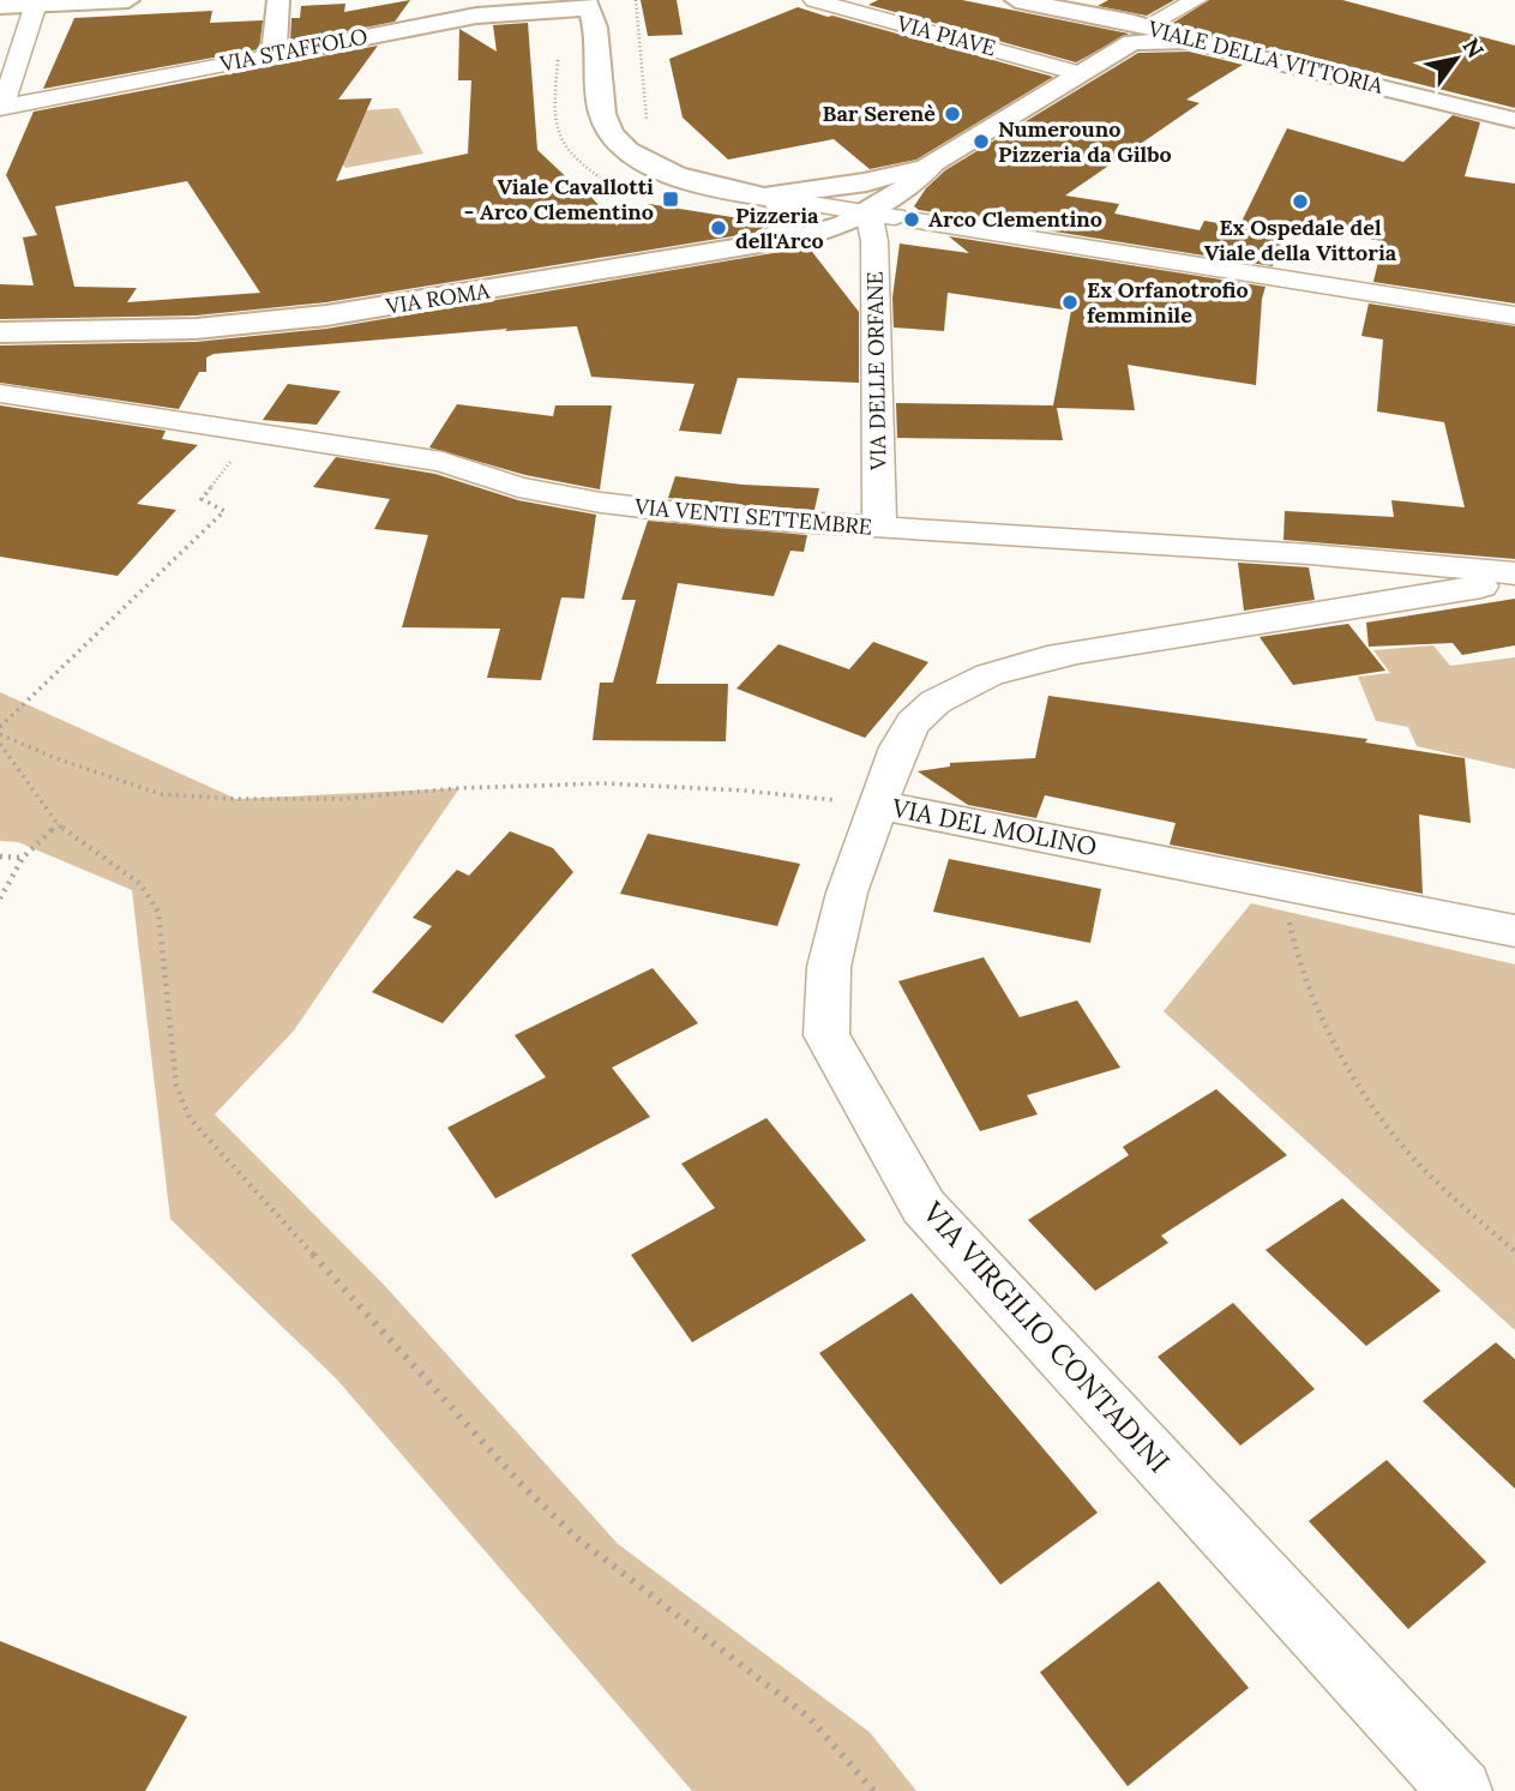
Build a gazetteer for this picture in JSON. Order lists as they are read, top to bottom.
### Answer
{
  "streets": {
    "main road": ["VIA STAFFOLO", "VIALE DELLA VITTORIA", "VIA ROMA"],
    "street": [
      "VIA PIAVE",
      "VIA DELLE ORFANE",
      "VIA VENTI SETTEMBRE",
      "VIA DEL MOLINO",
      "VIA VIRGILIO CONTADINI"
    ]
  },
  "crossings": [
    ["VIA ROMA", "VIA DELLE ORFANE"],
    ["VIA DELLE ORFANE", "VIA VENTI SETTEMBRE"],
    ["VIA DEL MOLINO", "VIA VIRGILIO CONTADINI"]
  ],
  "places": {
    "other": [
      "Bar Serenè",
      "Numerouno Pizzeria da Gilbo",
      "Ex Ospedale del Viale della Vittoria",
      "Arco Clementino",
      "Pizzeria dell'Arco",
      "Ex Orfanotrofio femminile"
    ],
    "transit": ["Viale Cavallotti - Arco Clementino"]
  },
  "north": "top right"
}
